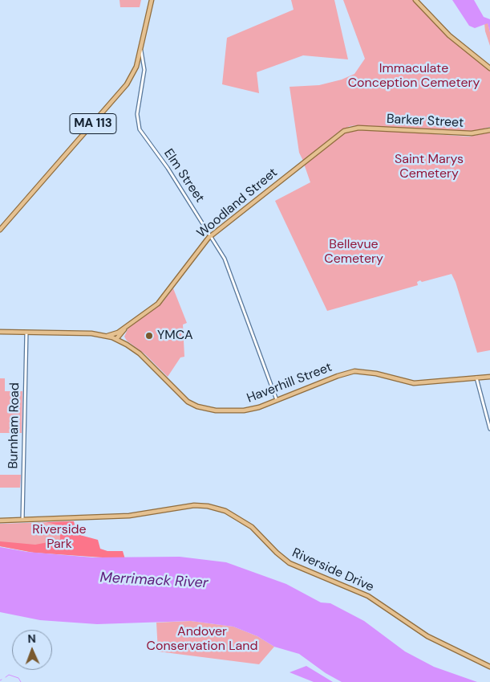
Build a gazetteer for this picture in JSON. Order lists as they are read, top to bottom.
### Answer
{
  "streets": {
    "main road": [
      "Barker Street",
      "MA 113",
      "Woodland Street",
      "Haverhill Street",
      "Riverside Drive"
    ],
    "street": ["Elm Street", "Burnham Road"]
  },
  "crossings": [
    ["Barker Street", "Woodland Street"],
    ["MA 113", "Elm Street"],
    ["Elm Street", "Woodland Street"],
    ["Elm Street", "Haverhill Street"],
    ["Woodland Street", "Haverhill Street"],
    ["Haverhill Street", "Burnham Road"],
    ["Burnham Road", "Riverside Drive"]
  ],
  "water": ["Merrimack River"],
  "parks": [
    "Immaculate Conception Cemetery",
    "Saint Marys Cemetery",
    "Bellevue Cemetery",
    "Riverside Park",
    "Andover Conservation Land"
  ],
  "places": ["YMCA"],
  "north": "top"
}
